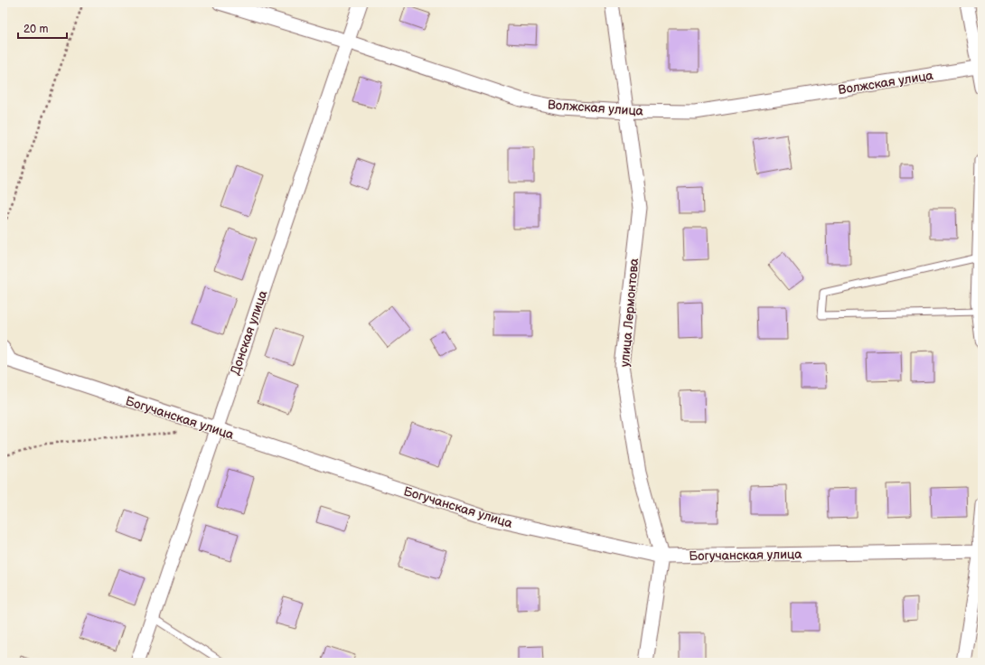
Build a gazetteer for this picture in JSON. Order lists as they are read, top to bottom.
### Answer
{
  "streets": {
    "street": [
      "Волжская улица",
      "улица Лермонтова",
      "Донская улица",
      "Богучанская улица"
    ]
  },
  "crossings": [
    ["Волжская улица", "улица Лермонтова"],
    ["Волжская улица", "Донская улица"],
    ["улица Лермонтова", "Богучанская улица"],
    ["Донская улица", "Богучанская улица"]
  ],
  "scale_bar": "20 m"
}
